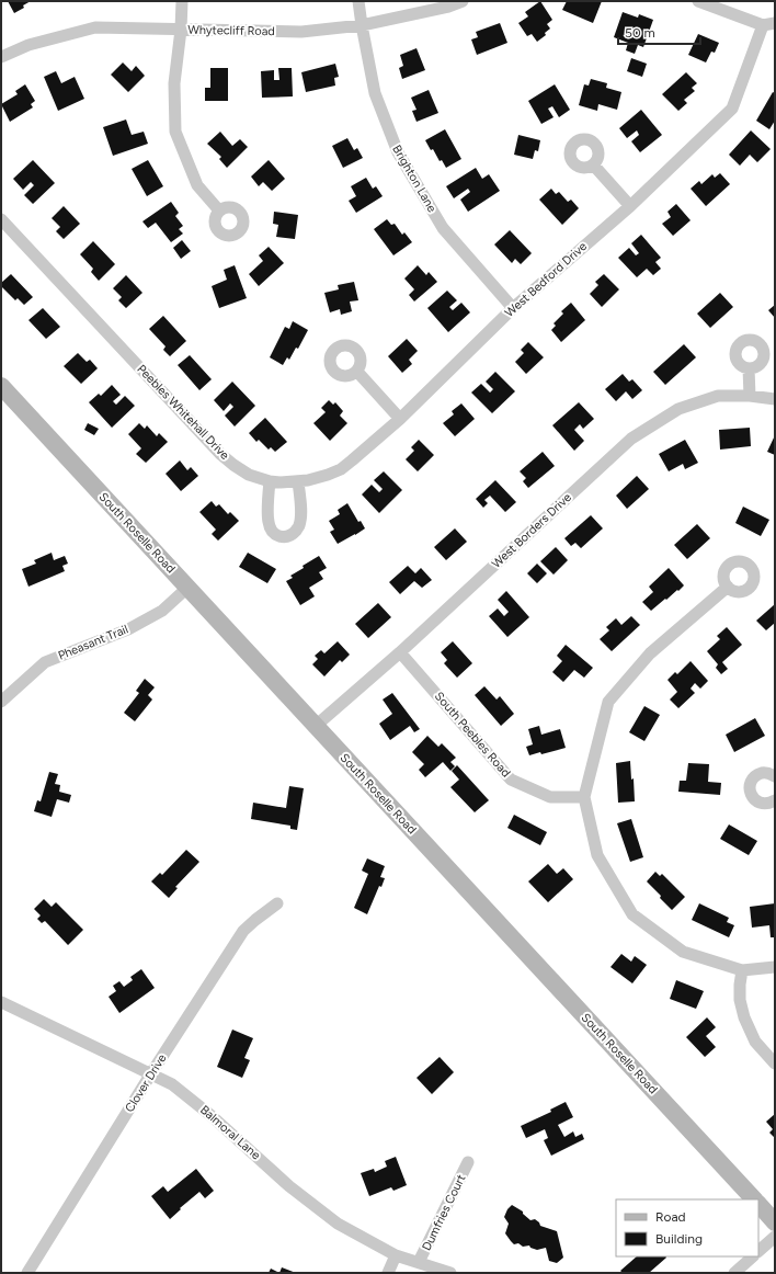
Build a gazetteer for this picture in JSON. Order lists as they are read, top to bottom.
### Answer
{
  "streets": {
    "main road": ["South Roselle Road"],
    "street": [
      "Whytecliff Road",
      "Brighton Lane",
      "West Bedford Drive",
      "Peebles Whitehall Drive",
      "West Borders Drive",
      "Pheasant Trail",
      "South Peebles Road",
      "Clover Drive",
      "Balmoral Lane",
      "Dumfries Court"
    ]
  },
  "crossings": [
    ["Whytecliff Road", "Brighton Lane"],
    ["Brighton Lane", "West Bedford Drive"],
    ["West Bedford Drive", "Peebles Whitehall Drive"],
    ["West Borders Drive", "South Roselle Road"],
    ["West Borders Drive", "South Peebles Road"],
    ["South Roselle Road", "Pheasant Trail"],
    ["Clover Drive", "Balmoral Lane"],
    ["Balmoral Lane", "Dumfries Court"]
  ],
  "legend": ["Road", "Building"],
  "scale_bar": "50 m"
}
